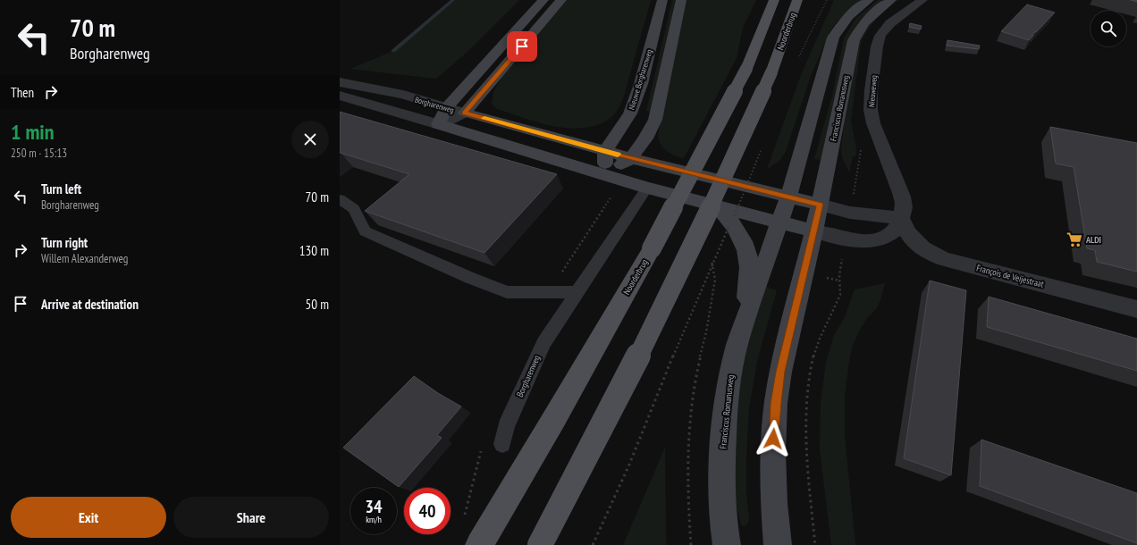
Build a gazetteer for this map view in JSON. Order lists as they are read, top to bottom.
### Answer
{
  "streets": {
    "main road": ["Noorderbrug"],
    "street": [
      "Nieuwe Borgharenweg",
      "Nieuweweg",
      "Borgharenweg",
      "Franciscus Romanusweg",
      "François de Veijestraat"
    ]
  },
  "crossings": [
    ["Nieuwe Borgharenweg", "Borgharenweg"],
    ["Nieuweweg", "Franciscus Romanusweg"],
    ["Nieuweweg", "François de Veijestraat"],
    ["Borgharenweg", "Franciscus Romanusweg"]
  ],
  "places": {
    "supermarket": ["ALDI"]
  },
  "page": {
    "turn": ["70 m", "Borgharenweg"],
    "then": "Then",
    "heading": ["1 min", "250 m · 15:13"],
    "list": [
      {
        "name": "Turn left",
        "note": "Borgharenweg",
        "value": "70 m"
      },
      {
        "name": "Turn right",
        "note": "Willem Alexanderweg",
        "value": "130 m"
      },
      {
        "name": "Arrive at destination",
        "value": "50 m"
      }
    ],
    "speed": "34 km/h",
    "limit": "40",
    "buttons": ["Exit", "Share"]
  }
}
